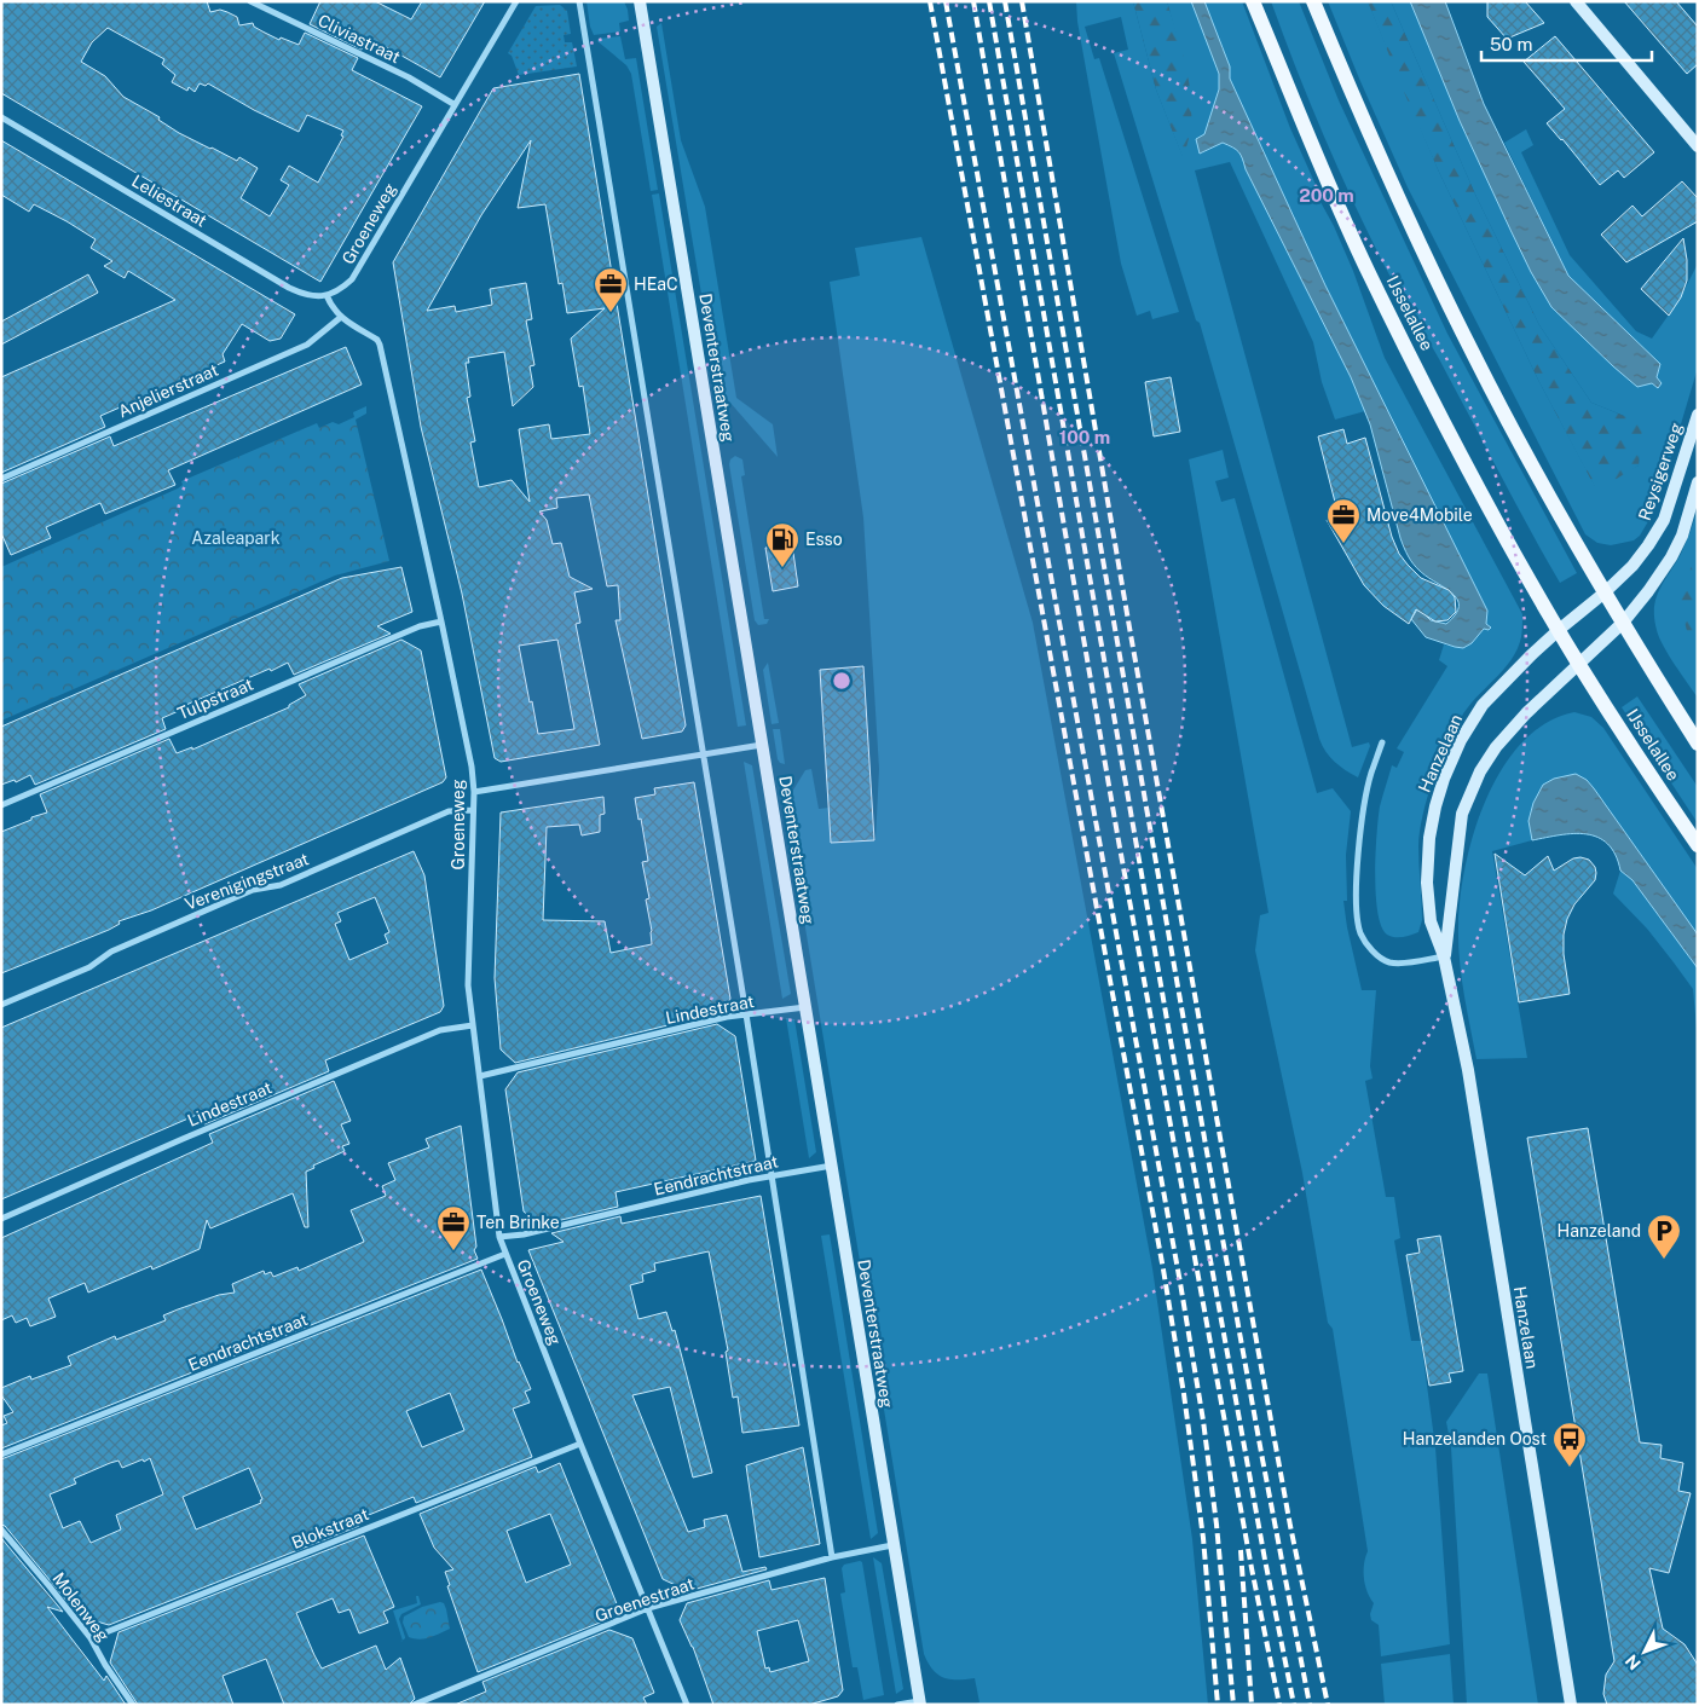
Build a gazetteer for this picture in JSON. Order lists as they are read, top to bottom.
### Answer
{
  "streets": {
    "main road": ["IJsselallee"],
    "street": [
      "Cliviastraat",
      "Leliestraat",
      "Groeneweg",
      "Deventerstraatweg",
      "Anjelierstraat",
      "Reysigerweg",
      "Tulpstraat",
      "Hanzelaan",
      "Verenigingstraat",
      "Lindestraat",
      "Eendrachtstraat",
      "Blokstraat",
      "Groenestraat",
      "Molenweg"
    ]
  },
  "crossings": [
    ["Cliviastraat", "Groeneweg"],
    ["Leliestraat", "Groeneweg"],
    ["Groeneweg", "Anjelierstraat"],
    ["Groeneweg", "Tulpstraat"],
    ["Groeneweg", "Verenigingstraat"],
    ["Groeneweg", "Lindestraat"],
    ["Groeneweg", "Eendrachtstraat"],
    ["Groeneweg", "Blokstraat"],
    ["Groeneweg", "Groenestraat"],
    ["IJsselallee", "Hanzelaan"],
    ["Deventerstraatweg", "Lindestraat"],
    ["Deventerstraatweg", "Eendrachtstraat"],
    ["Deventerstraatweg", "Groenestraat"],
    ["Blokstraat", "Molenweg"]
  ],
  "parks": ["Azaleapark"],
  "places": {
    "office": ["HEaC", "Move4Mobile", "Ten Brinke"],
    "fuel station": ["Esso"],
    "parking": ["Hanzeland"],
    "bus stop": ["Hanzelanden Oost"]
  },
  "scale_bar": "50 m",
  "north": "bottom left",
  "rings": ["200 m", "100 m"]
}
